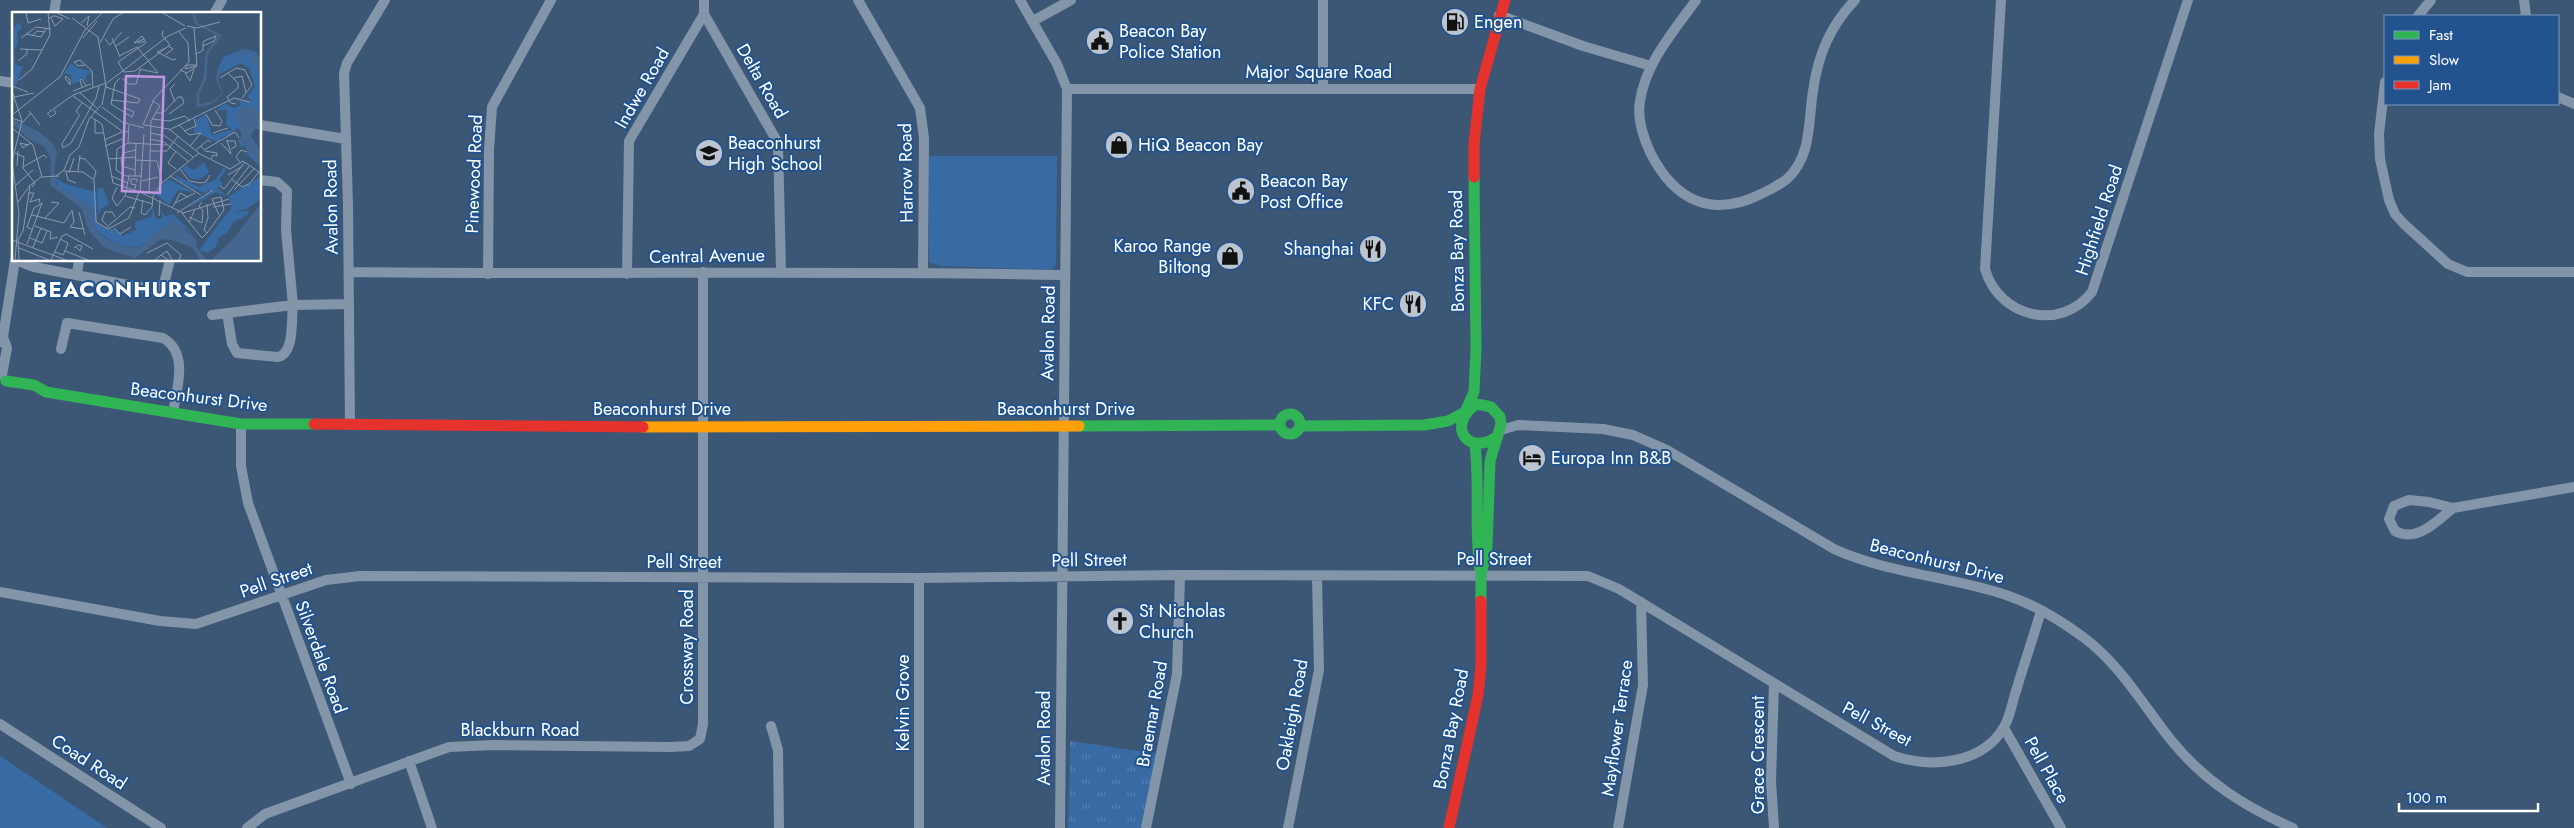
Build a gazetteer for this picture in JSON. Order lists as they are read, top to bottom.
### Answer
{
  "streets": {
    "street": [
      "Major Square Road",
      "Delta Road",
      "Indwe Road",
      "Harrow Road",
      "Pinewood Road",
      "Avalon Road",
      "Highfield Road",
      "Bonza Bay Road",
      "Central Avenue",
      "Beaconhurst Drive",
      "Pell Street",
      "Crossway Road",
      "Silverdale Road",
      "Kelvin Grove",
      "Braemar Road",
      "Oakleigh Road",
      "Mayflower Terrace",
      "Blackburn Road",
      "Grace Crescent",
      "Coad Road",
      "Pell Place"
    ]
  },
  "crossings": [
    ["Major Square Road", "Avalon Road"],
    ["Major Square Road", "Bonza Bay Road"],
    ["Delta Road", "Indwe Road"],
    ["Delta Road", "Central Avenue"],
    ["Indwe Road", "Central Avenue"],
    ["Harrow Road", "Central Avenue"],
    ["Pinewood Road", "Central Avenue"],
    ["Avalon Road", "Central Avenue"],
    ["Avalon Road", "Beaconhurst Drive"],
    ["Avalon Road", "Pell Street"],
    ["Bonza Bay Road", "Beaconhurst Drive"],
    ["Bonza Bay Road", "Pell Street"],
    ["Central Avenue", "Crossway Road"],
    ["Beaconhurst Drive", "Pell Street"],
    ["Beaconhurst Drive", "Crossway Road"],
    ["Beaconhurst Drive", "Silverdale Road"],
    ["Pell Street", "Crossway Road"],
    ["Pell Street", "Silverdale Road"],
    ["Pell Street", "Kelvin Grove"],
    ["Pell Street", "Braemar Road"],
    ["Pell Street", "Oakleigh Road"],
    ["Pell Street", "Mayflower Terrace"],
    ["Pell Street", "Grace Crescent"],
    ["Pell Street", "Pell Place"],
    ["Crossway Road", "Blackburn Road"],
    ["Silverdale Road", "Blackburn Road"]
  ],
  "districts": ["BEACONHURST"],
  "places": {
    "fuel station": ["Engen"],
    "public building": ["Beacon Bay Police Station", "Beacon Bay Post Office"],
    "shop": ["HiQ Beacon Bay", "Karoo Range Biltong"],
    "school or university": ["Beaconhurst High School"],
    "restaurant": ["Shanghai", "KFC"],
    "hotel": ["Europa Inn B&B"],
    "church": ["St Nicholas Church"]
  },
  "legend": ["Fast", "Slow", "Jam"],
  "scale_bar": "100 m"
}
